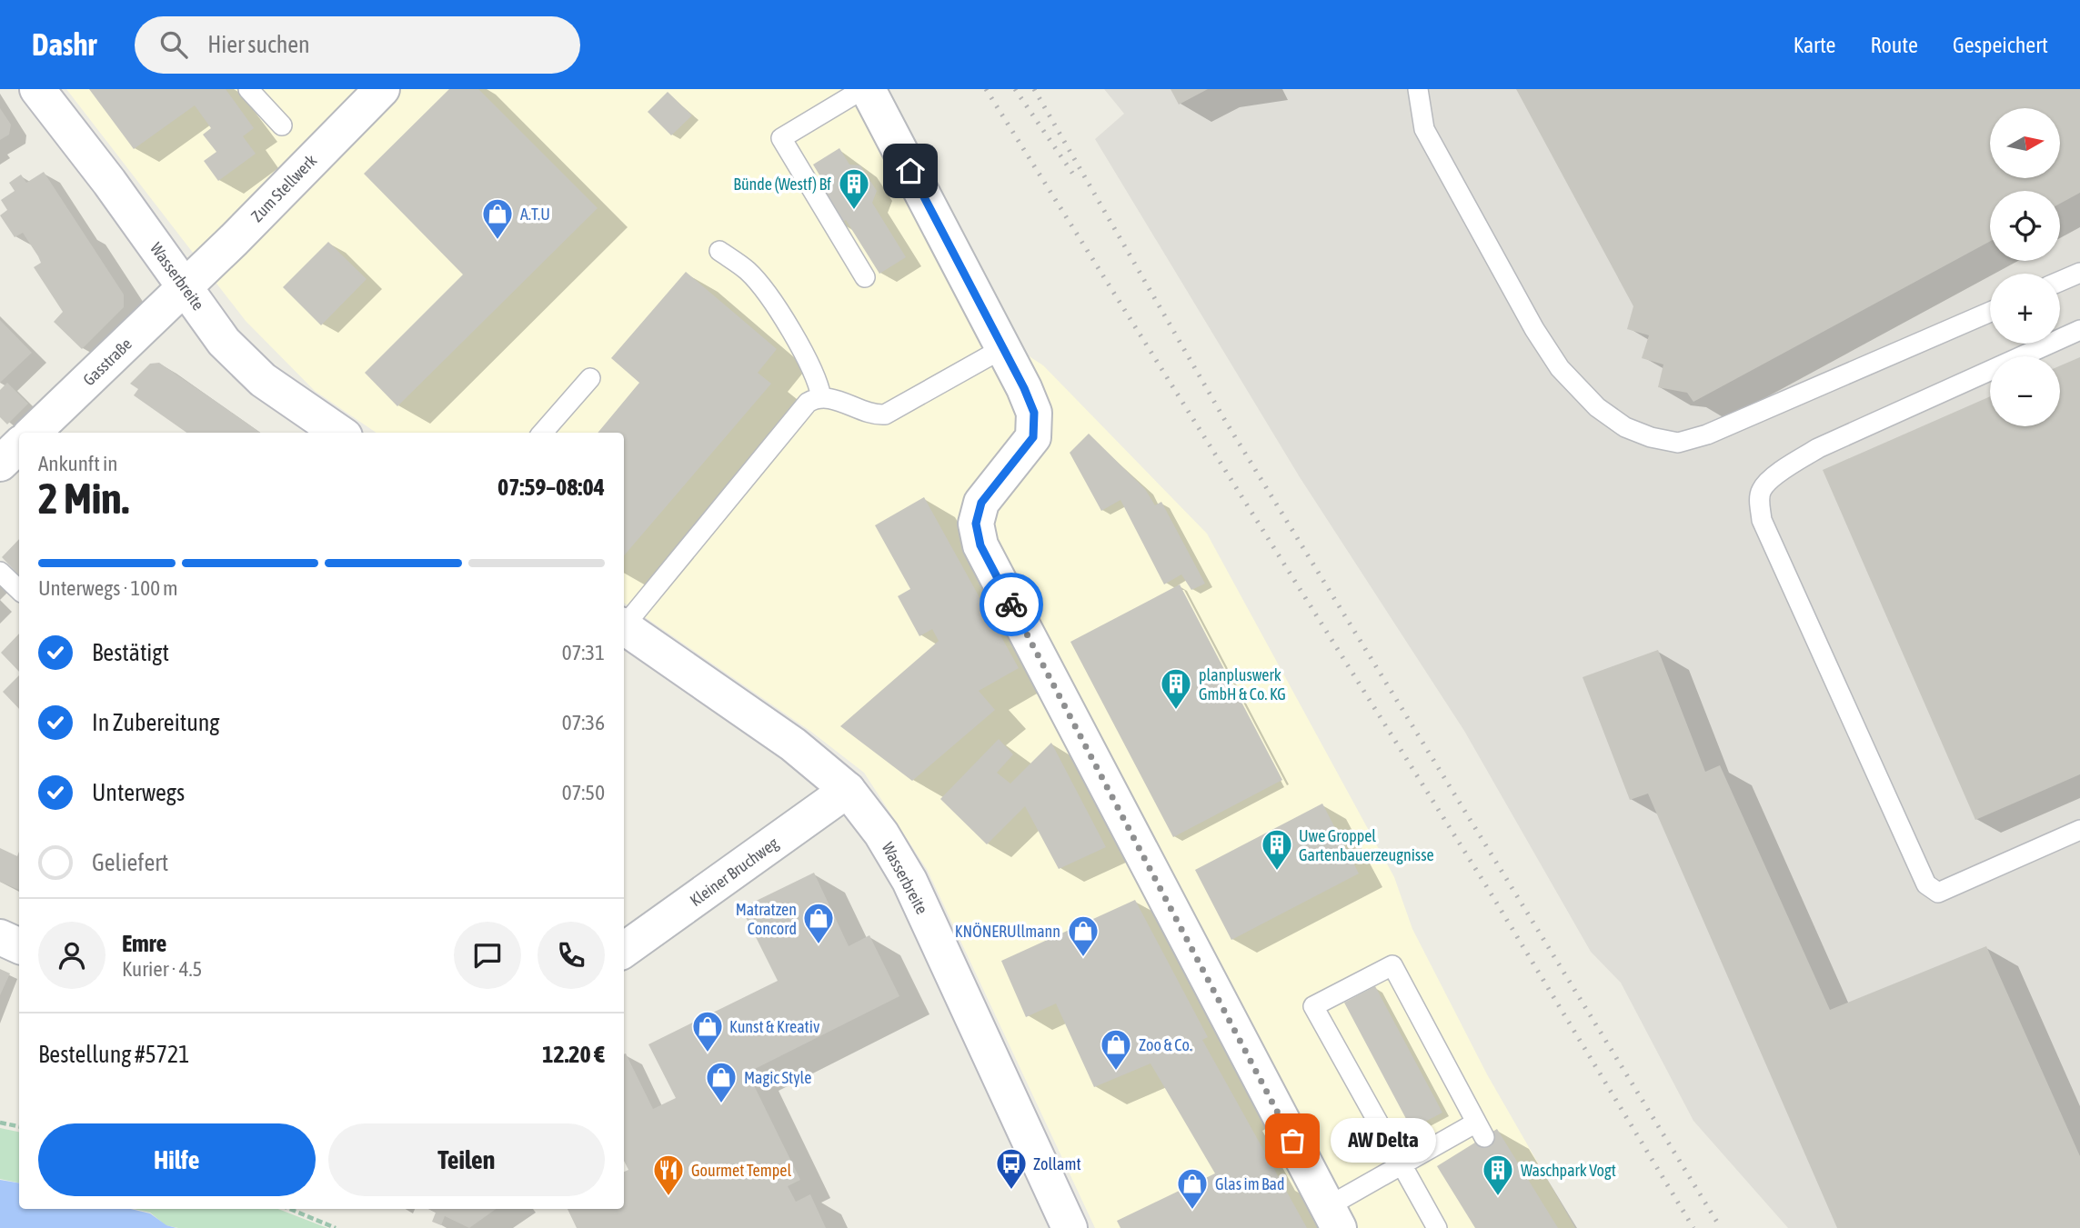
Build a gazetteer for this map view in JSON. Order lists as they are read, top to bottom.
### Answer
{
  "streets": {
    "street": [
      "Zum Stellwerk",
      "Wasserbreite",
      "Gasstraße",
      "Kleiner Bruchweg"
    ]
  },
  "crossings": [
    ["Zum Stellwerk", "Wasserbreite"],
    ["Zum Stellwerk", "Gasstraße"],
    ["Wasserbreite", "Gasstraße"],
    ["Wasserbreite", "Kleiner Bruchweg"]
  ],
  "places": {
    "building": [
      "Bünde (Westf) Bf",
      "planpluswerk GmbH & Co. KG",
      "Uwe Groppel Gartenbauerzeugnisse",
      "Waschpark Vogt"
    ],
    "shop": [
      "A.T.U",
      "Matratzen Concord",
      "KNÖNERUllmann",
      "Kunst & Kreativ",
      "Zoo & Co.",
      "Magic Style",
      "Glas im Bad"
    ],
    "other": ["AW Delta"],
    "bus stop": ["Zollamt"],
    "restaurant": ["Gourmet Tempel"]
  },
  "north": "right",
  "page": {
    "header": "Dashr",
    "search": "Hier suchen",
    "nav": ["Karte", "Route", "Gespeichert"],
    "map_buttons": ["+", "−"],
    "heading": ["2 Min.", "Ankunft in", "07:59–08:04"],
    "panel": [
      "Emre",
      "Kurier · 4.5",
      "Bestellung #5721",
      "12.20 €"
    ],
    "bar": "Unterwegs · 100 m",
    "list": [
      ["Bestätigt", "07:31"],
      ["In Zubereitung", "07:36"],
      ["Unterwegs", "07:50"],
      "Geliefert"
    ],
    "buttons": ["Hilfe", "Teilen"],
    "bubble": "AW Delta"
  }
}
